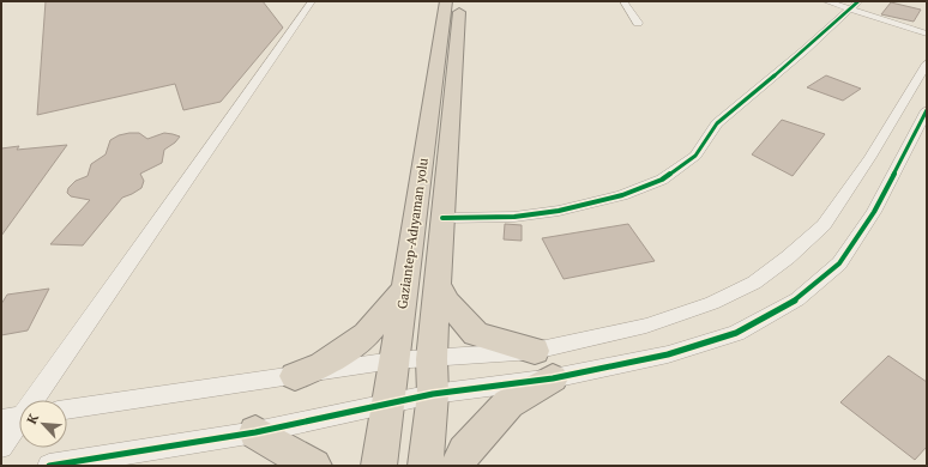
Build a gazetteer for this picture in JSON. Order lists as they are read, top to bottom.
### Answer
{
  "streets": {
    "highway": ["Gaziantep-Adıyaman yolu"]
  },
  "north": "top left"
}
